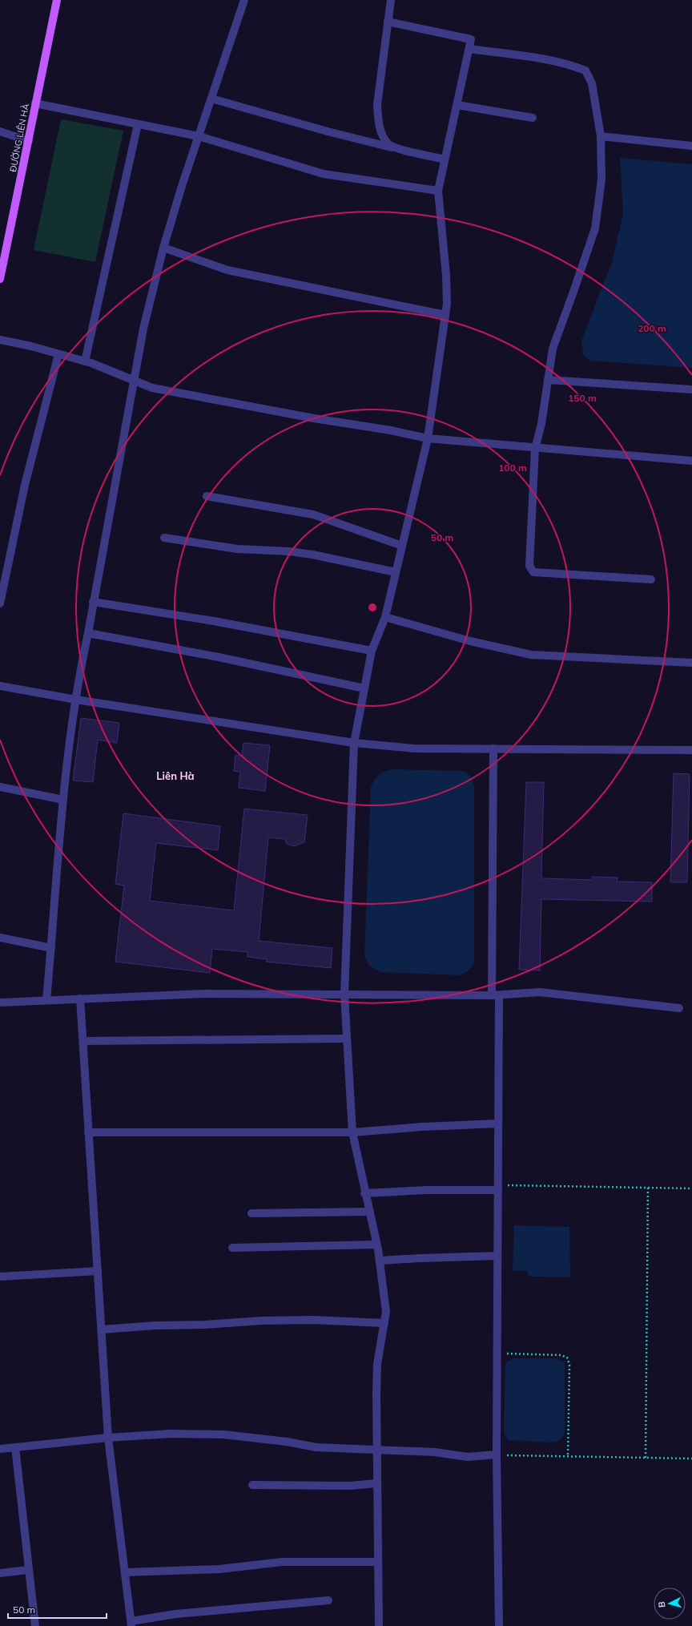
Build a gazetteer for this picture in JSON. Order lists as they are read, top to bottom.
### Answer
{
  "streets": {
    "main road": ["ĐƯỜNG LIÊN HÀ"]
  },
  "districts": ["Liên Hà"],
  "scale_bar": "50 m",
  "north": "left",
  "rings": [
    "200 m",
    "150 m",
    "100 m",
    "50 m"
  ]
}
